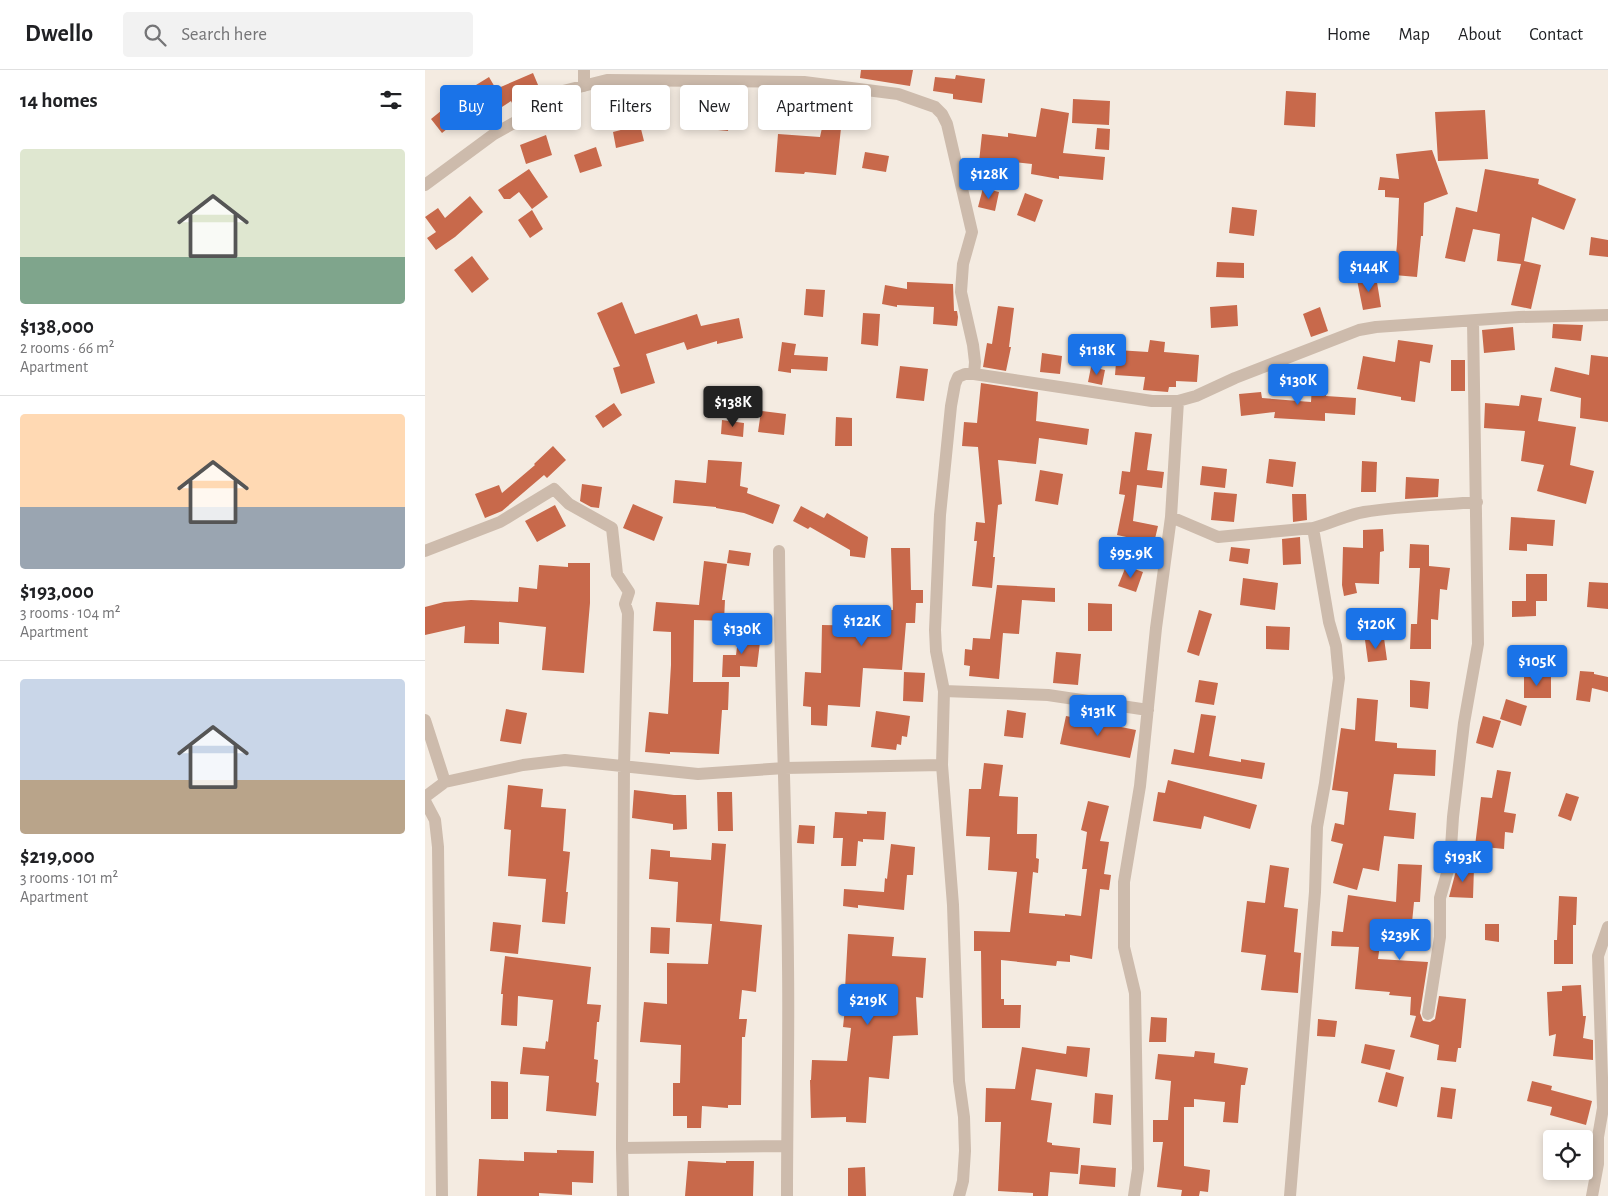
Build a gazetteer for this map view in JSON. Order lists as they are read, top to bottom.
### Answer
{
  "page": {
    "header": "Dwello",
    "search": "Search here",
    "nav": [
      "Home",
      "Map",
      "About",
      "Contact"
    ],
    "heading": "14 homes",
    "chip": [
      "Buy",
      "Rent",
      "Filters",
      "New",
      "Apartment"
    ],
    "list": [
      {
        "name": "$138,000",
        "note": "2 rooms · 66 m² · Apartment"
      },
      {
        "name": "$193,000",
        "note": "3 rooms · 104 m² · Apartment"
      },
      {
        "name": "$219,000",
        "note": "3 rooms · 101 m² · Apartment"
      }
    ],
    "price": [
      "$128K",
      "$144K",
      "$118K",
      "$130K",
      "$138K",
      "$95.9K",
      "$122K",
      "$120K",
      "$130K",
      "$105K",
      "$131K",
      "$193K",
      "$239K",
      "$219K"
    ]
  }
}
